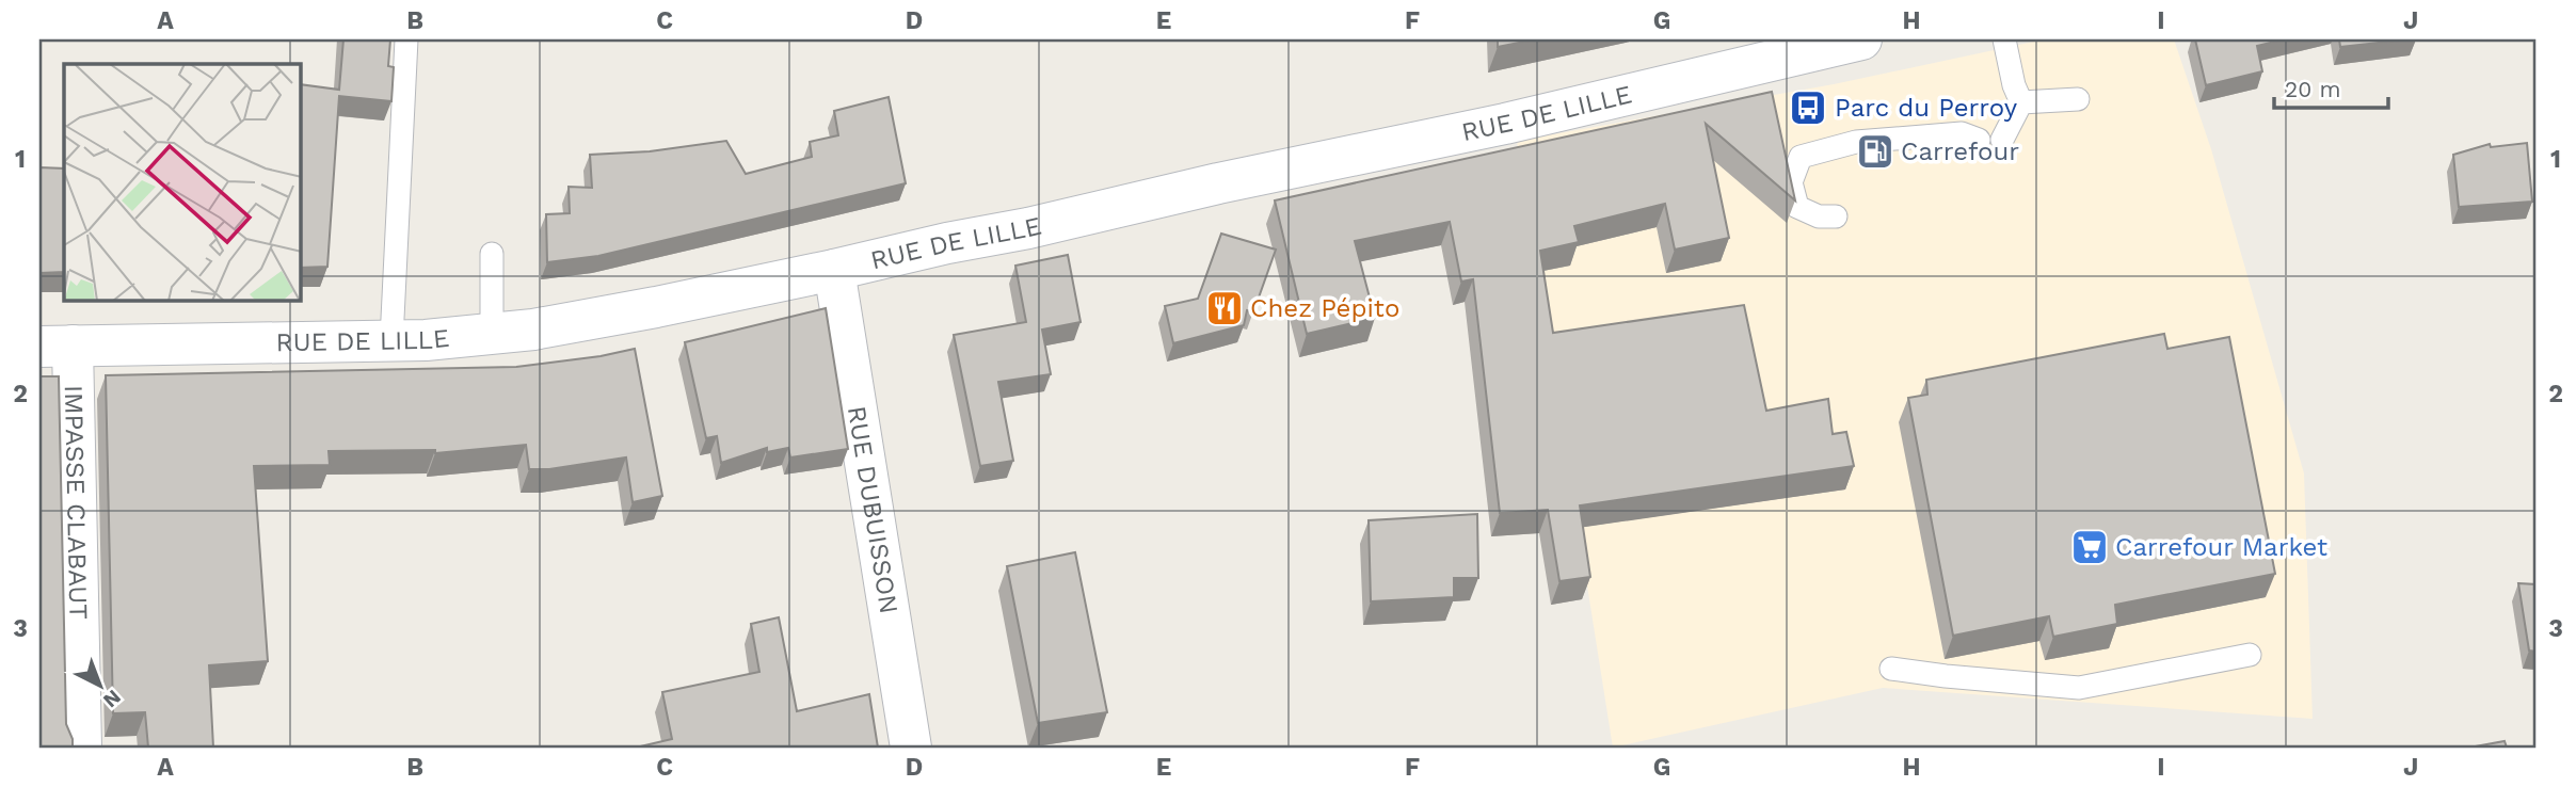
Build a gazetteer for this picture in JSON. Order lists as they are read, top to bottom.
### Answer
{
  "streets": {
    "main road": ["RUE DE LILLE", "IMPASSE CLABAUT", "RUE DUBUISSON"]
  },
  "crossings": [
    ["RUE DE LILLE", "IMPASSE CLABAUT"],
    ["RUE DE LILLE", "RUE DUBUISSON"]
  ],
  "places": {
    "bus stop": ["Parc du Perroy"],
    "fuel station": ["Carrefour"],
    "restaurant": ["Chez Pépito"],
    "supermarket": ["Carrefour Market"]
  },
  "scale_bar": "20 m",
  "north": "bottom right",
  "grid": {
    "columns": [
      "A",
      "B",
      "C",
      "D",
      "E",
      "F",
      "G",
      "H",
      "I",
      "J"
    ],
    "rows": ["1", "2", "3"]
  }
}
